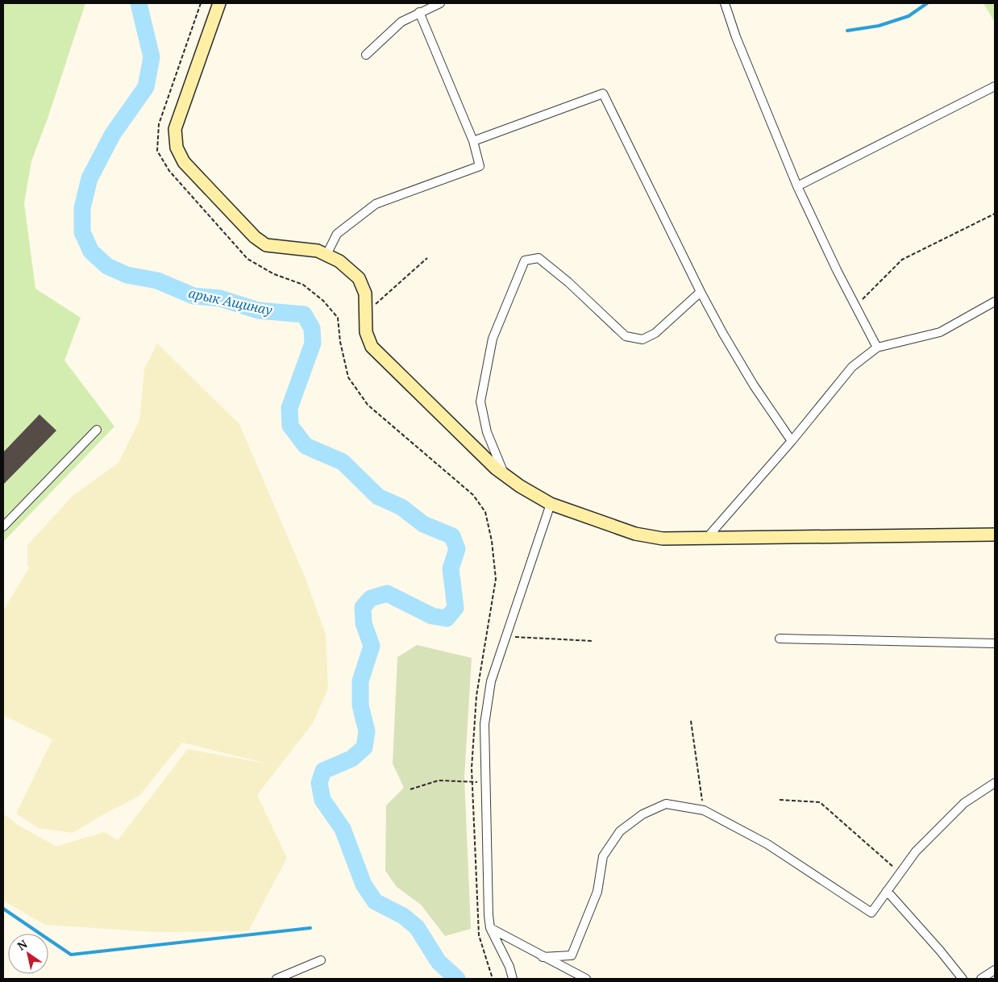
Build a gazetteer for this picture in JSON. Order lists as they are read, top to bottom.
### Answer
{
  "water": ["арык Ащинау"],
  "north": "top left"
}
